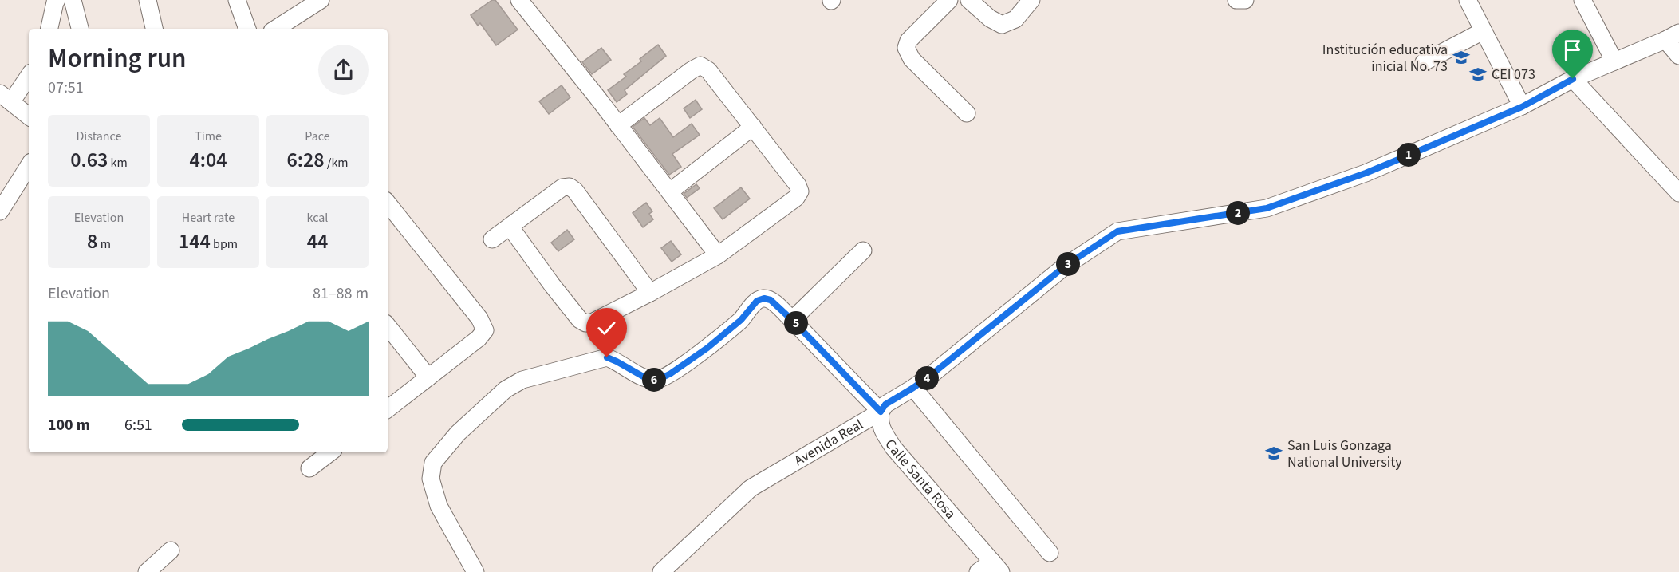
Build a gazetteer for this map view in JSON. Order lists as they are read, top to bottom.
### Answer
{
  "streets": {
    "street": ["Avenida Real", "Calle Santa Rosa"]
  },
  "crossings": [
    ["Avenida Real", "Calle Santa Rosa"]
  ],
  "places": {
    "school or university": ["Institución educativa inicial No. 73", "CEI 073", "San Luis Gonzaga National University"]
  },
  "page": {
    "heading": ["Morning run", "07:51"],
    "stats": [
      ["Distance", "0.63 km"],
      ["Time", "4:04"],
      ["Pace", "6:28 /km"],
      ["Elevation", "8 m"],
      ["Heart rate", "144 bpm"],
      ["kcal", "44"]
    ],
    "pins": [
      "1",
      "2",
      "3",
      "5",
      "4",
      "6"
    ],
    "chart": ["Elevation", "81–88 m"],
    "list": [
      {
        "name": "100 m",
        "note": "6:51"
      }
    ]
  }
}
